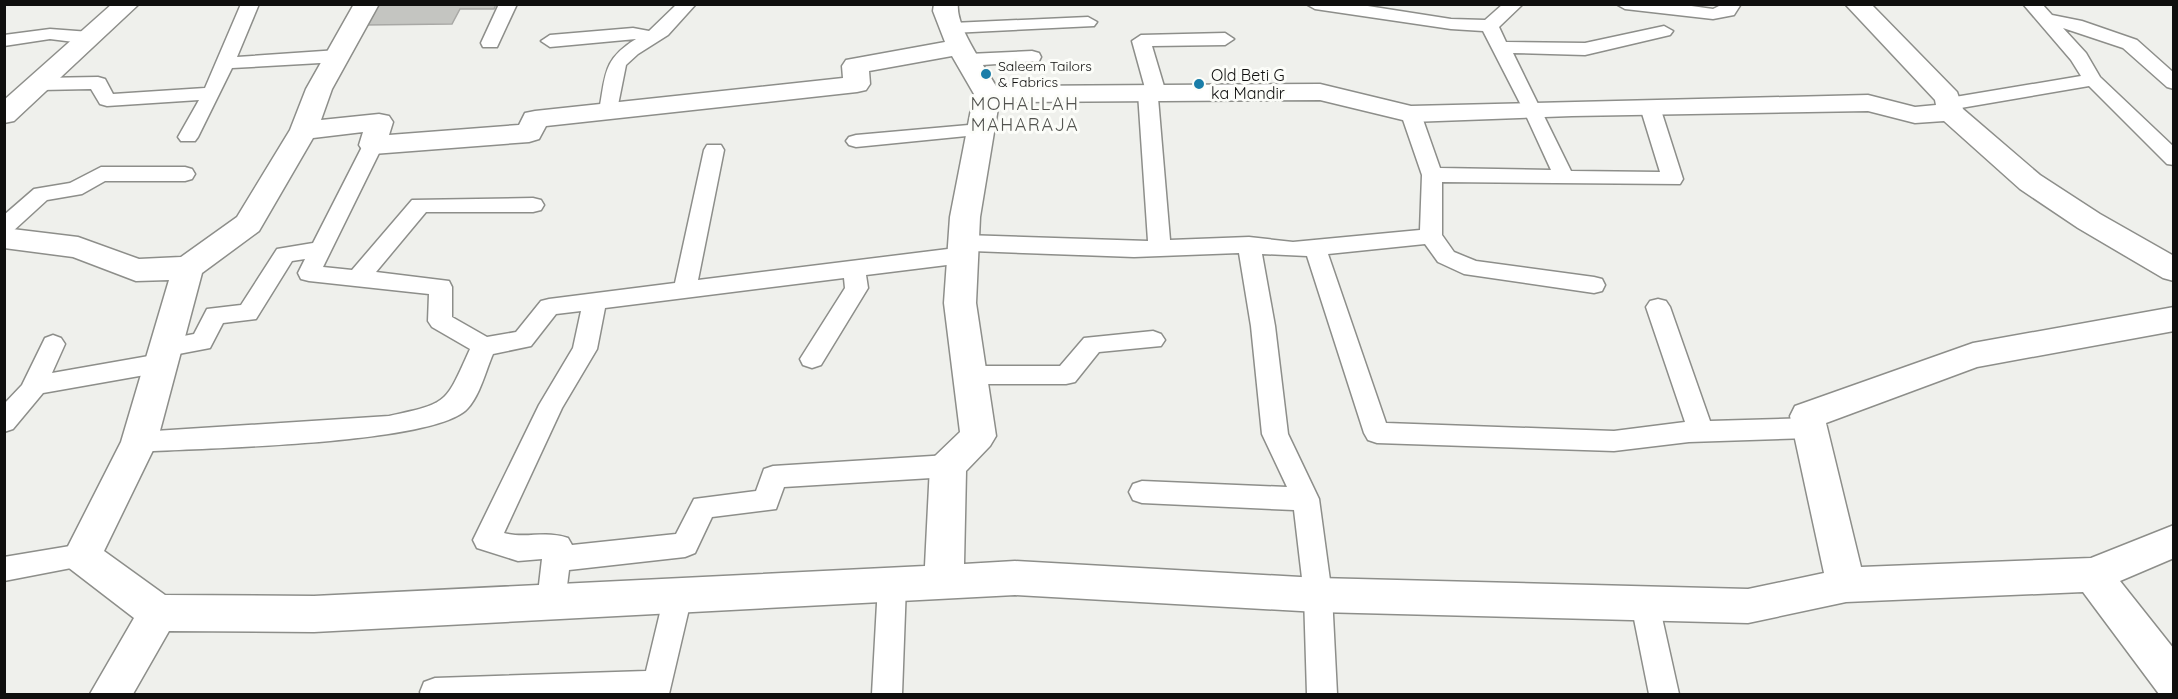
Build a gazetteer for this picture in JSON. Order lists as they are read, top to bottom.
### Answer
{
  "districts": ["MOHALLAH MAHARAJA"],
  "places": ["Saleem Tailors & Fabrics", "Old Beti G ka Mandir"]
}
